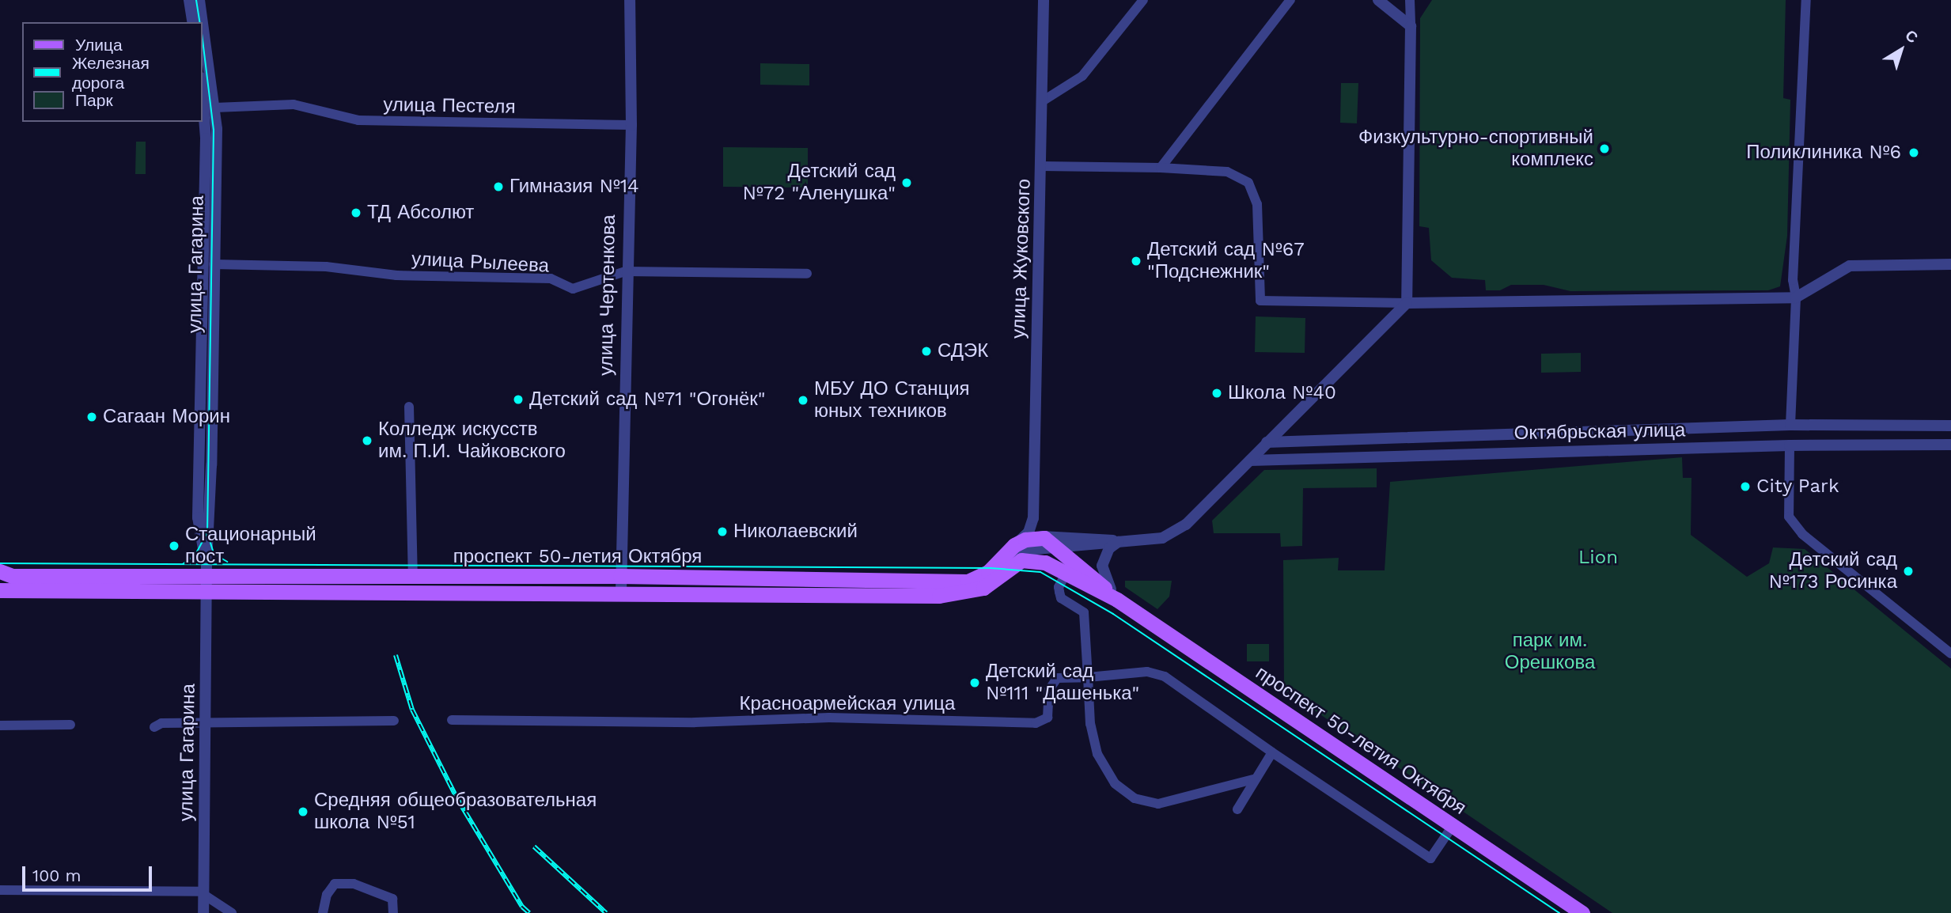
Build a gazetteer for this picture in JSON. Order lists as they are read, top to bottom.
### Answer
{
  "streets": {
    "main road": ["проспект 50-летия Октября"],
    "street": [
      "улица Пестеля",
      "улица Жуковского",
      "улица Рылеева",
      "улица Гагарина",
      "улица Чертенкова",
      "Октябрьская улица",
      "Красноармейская улица"
    ]
  },
  "crossings": [
    ["улица Пестеля", "улица Гагарина"],
    ["улица Пестеля", "улица Чертенкова"],
    ["улица Рылеева", "улица Гагарина"],
    ["улица Рылеева", "улица Чертенкова"],
    ["улица Гагарина", "проспект 50-летия Октября"],
    ["улица Чертенкова", "проспект 50-летия Октября"]
  ],
  "parks": ["Lion", "парк им. Орешкова"],
  "places": [
    "Физкультурно-спортивный комплекс",
    "Поликлиника №6",
    "Детский сад №72 \"Аленушка\"",
    "Гимназия №14",
    "ТД Абсолют",
    "Детский сад №67 \"Подснежник\"",
    "СДЭК",
    "Школа №40",
    "Детский сад №71 \"Огонёк\"",
    "МБУ ДО Станция юных техников",
    "Сагаан Морин",
    "Колледж искусств им. П.И. Чайковского",
    "City Park",
    "Николаевский",
    "Стационарный пост",
    "Детский сад №173 Росинка",
    "Детский сад №111 \"Дашенька\"",
    "Средняя общеобразовательная школа №51"
  ],
  "legend": ["Улица", "Железная дорога", "Парк"],
  "scale_bar": "100 m",
  "north": "top right"
}
